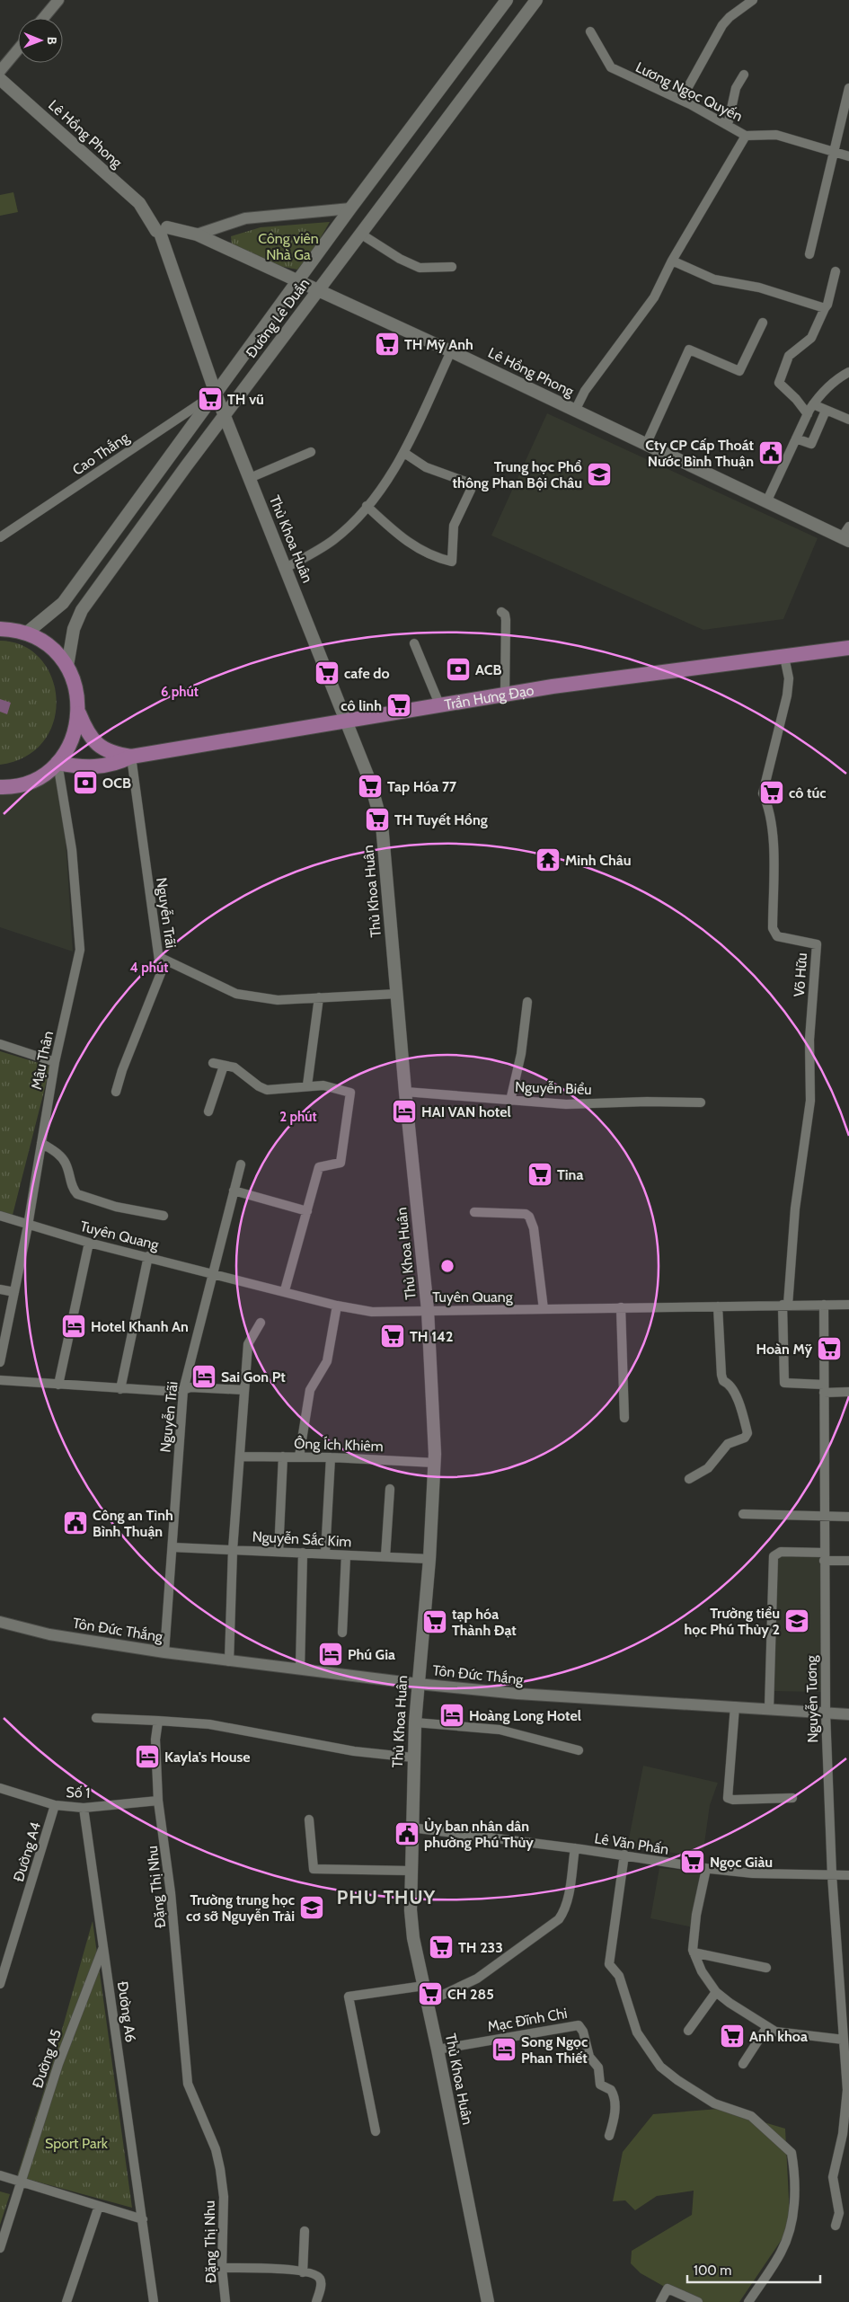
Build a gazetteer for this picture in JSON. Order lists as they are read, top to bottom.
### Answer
{
  "streets": {
    "main road": [
      "Lê Hồng Phong",
      "Đường Lê Duẩn",
      "Thủ Khoa Huân",
      "Trần Hưng Đạo"
    ],
    "street": [
      "Lương Ngọc Quyến",
      "Cao Thắng",
      "Nguyễn Trãi",
      "Võ Hữu",
      "Mậu Thân",
      "Nguyễn Biểu",
      "Tuyên Quang",
      "Ông Ích Khiêm",
      "Nguyễn Sắc Kim",
      "Tôn Đức Thắng",
      "Nguyễn Tương",
      "Số 1",
      "Lê Văn Phấn",
      "Đường A4",
      "Đặng Thị Nhu",
      "Đường A6",
      "Mạc Đĩnh Chi",
      "Đường A5"
    ]
  },
  "crossings": [
    ["Lê Hồng Phong", "Đường Lê Duẩn"],
    ["Lê Hồng Phong", "Thủ Khoa Huân"],
    ["Đường Lê Duẩn", "Cao Thắng"],
    ["Đường Lê Duẩn", "Thủ Khoa Huân"],
    ["Cao Thắng", "Thủ Khoa Huân"],
    ["Thủ Khoa Huân", "Trần Hưng Đạo"],
    ["Thủ Khoa Huân", "Nguyễn Biểu"],
    ["Thủ Khoa Huân", "Tuyên Quang"],
    ["Thủ Khoa Huân", "Ông Ích Khiêm"],
    ["Thủ Khoa Huân", "Nguyễn Sắc Kim"],
    ["Thủ Khoa Huân", "Tôn Đức Thắng"],
    ["Thủ Khoa Huân", "Lê Văn Phấn"],
    ["Thủ Khoa Huân", "Mạc Đĩnh Chi"],
    ["Trần Hưng Đạo", "Nguyễn Trãi"],
    ["Trần Hưng Đạo", "Võ Hữu"],
    ["Trần Hưng Đạo", "Mậu Thân"],
    ["Nguyễn Trãi", "Tuyên Quang"],
    ["Nguyễn Trãi", "Nguyễn Sắc Kim"],
    ["Nguyễn Trãi", "Tôn Đức Thắng"],
    ["Võ Hữu", "Tuyên Quang"],
    ["Mậu Thân", "Tuyên Quang"],
    ["Tuyên Quang", "Nguyễn Tương"],
    ["Tôn Đức Thắng", "Nguyễn Tương"],
    ["Nguyễn Tương", "Lê Văn Phấn"],
    ["Số 1", "Đường A4"],
    ["Số 1", "Đặng Thị Nhu"],
    ["Số 1", "Đường A6"],
    ["Đường A6", "Đường A5"]
  ],
  "districts": ["PHU THUY"],
  "parks": ["Công viên Nhà Ga", "Sport Park"],
  "places": {
    "supermarket": [
      "TH Mỹ Anh",
      "TH vũ",
      "cafe do",
      "cô linh",
      "Tap Hóa 77",
      "cô túc",
      "TH Tuyết Hồng",
      "Tina",
      "TH 142",
      "Hoàn Mỹ",
      "tạp hóa Thành Đạt",
      "Ngọc Giàu",
      "TH 233",
      "CH 285",
      "Anh khoa"
    ],
    "public building": ["Cty CP Cấp Thoát Nước Bình Thuận", "Công an Tỉnh Bình Thuận", "Ủy ban nhân dân phường Phú Thủy"],
    "school or university": ["Trung học Phổ thông Phan Bội Châu", "Trường tiểu học Phú Thủy 2", "Trường trung học cơ sỡ Nguyễn Trải"],
    "bank": ["ACB", "OCB"],
    "temple": ["Minh Châu"],
    "hotel": [
      "HAI VAN hotel",
      "Hotel Khanh An",
      "Sai Gon Pt",
      "Phú Gia",
      "Hoàng Long Hotel",
      "Kayla's House",
      "Song Ngọc Phan Thiết"
    ]
  },
  "scale_bar": "100 m",
  "north": "right",
  "rings": ["6 phút", "4 phút", "2 phút"]
}
